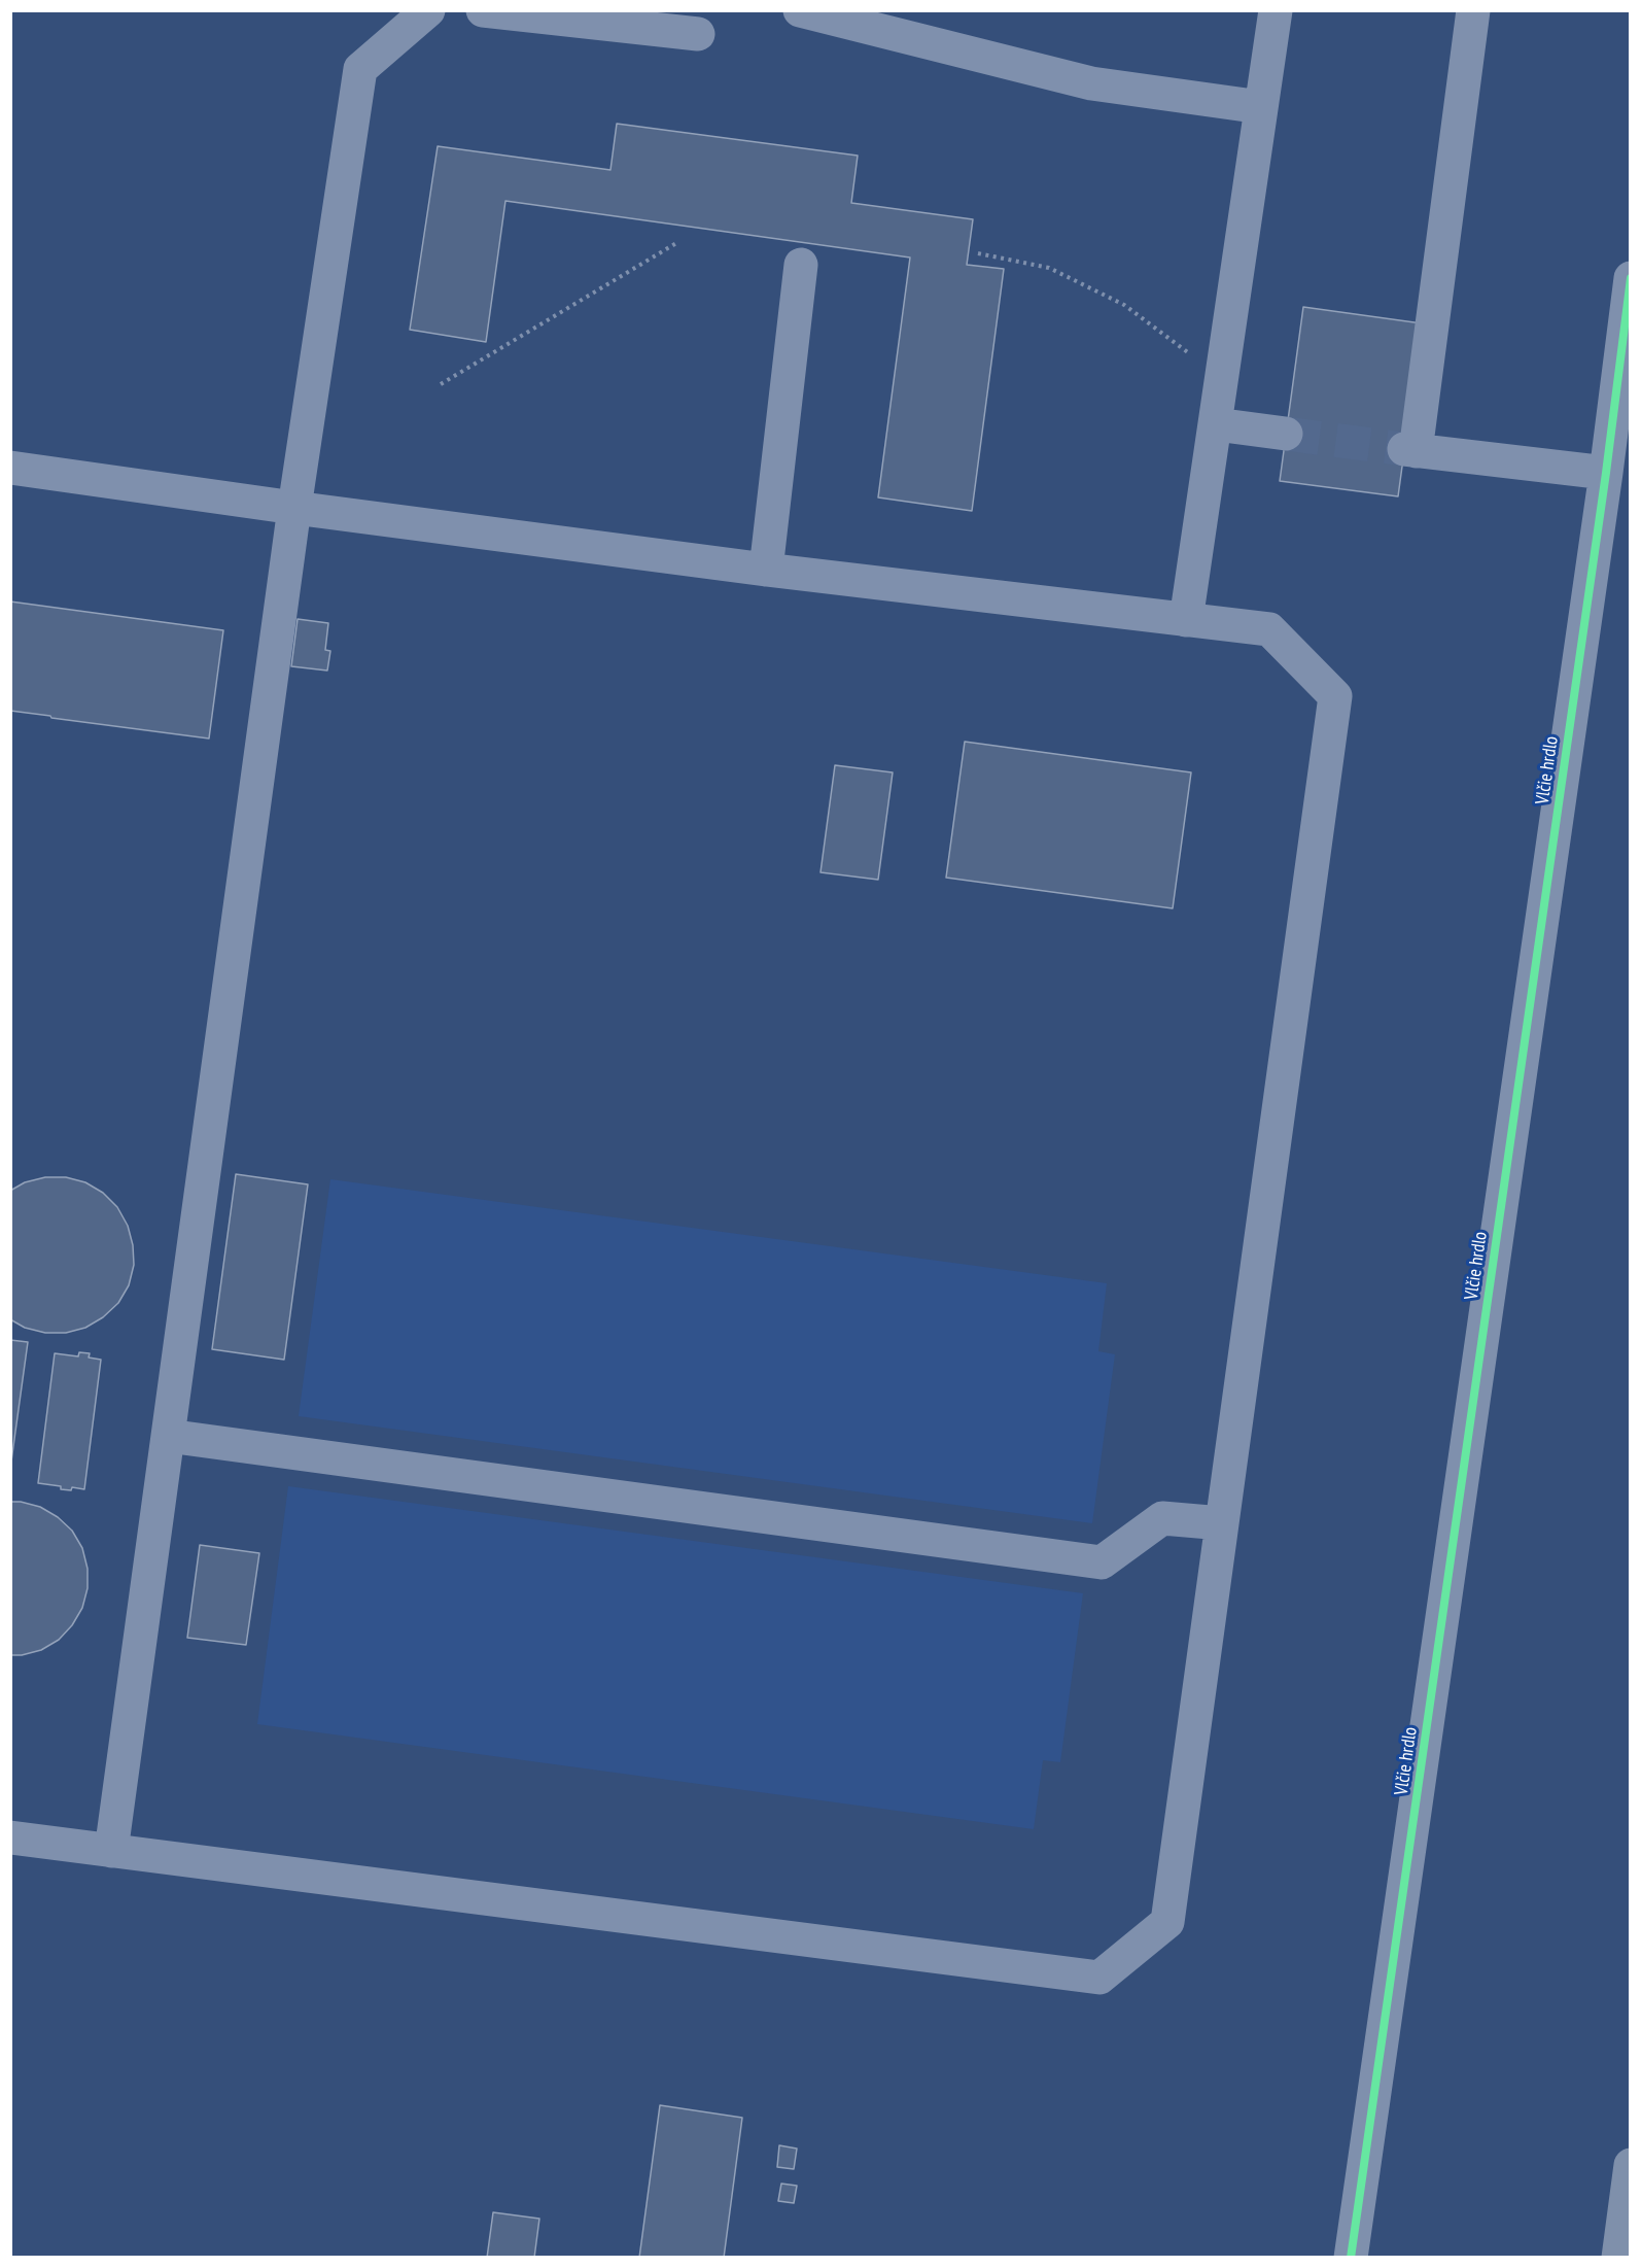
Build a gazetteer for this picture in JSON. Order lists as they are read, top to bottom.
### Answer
{
  "streets": {
    "street": ["Vlčie hrdlo"]
  }
}
